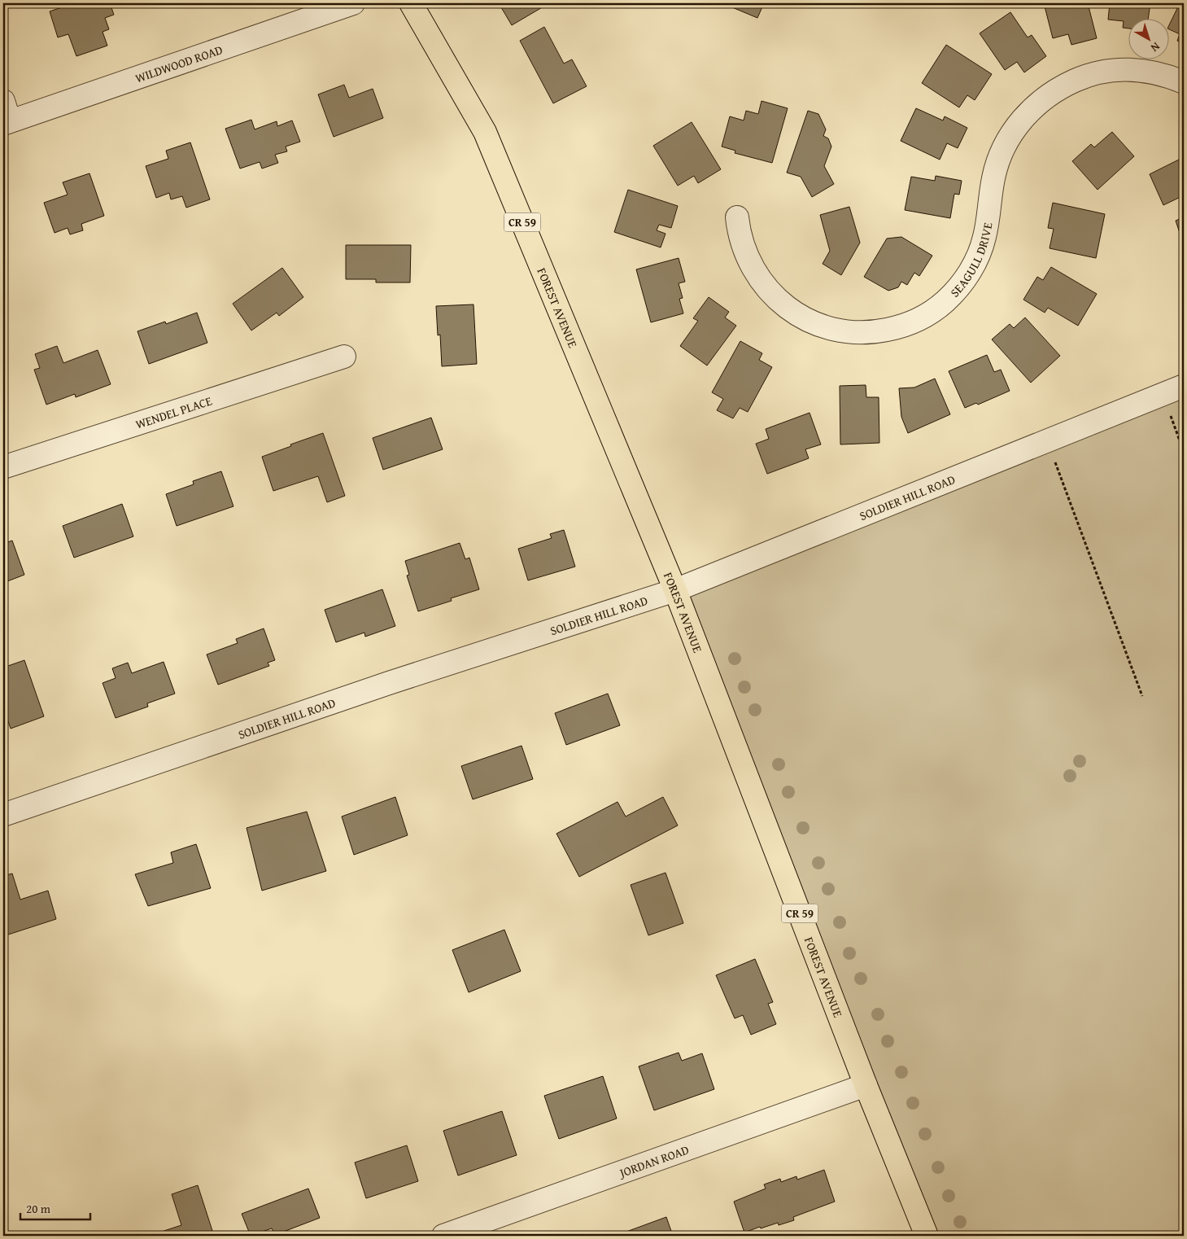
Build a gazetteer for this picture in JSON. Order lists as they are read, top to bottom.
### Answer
{
  "streets": {
    "main road": ["CR 59", "FOREST AVENUE"],
    "street": [
      "WILDWOOD ROAD",
      "SEAGULL DRIVE",
      "WENDEL PLACE",
      "SOLDIER HILL ROAD",
      "JORDAN ROAD"
    ]
  },
  "crossings": [
    ["FOREST AVENUE", "SOLDIER HILL ROAD"],
    ["FOREST AVENUE", "JORDAN ROAD"]
  ],
  "scale_bar": "20 m",
  "north": "bottom right"
}
